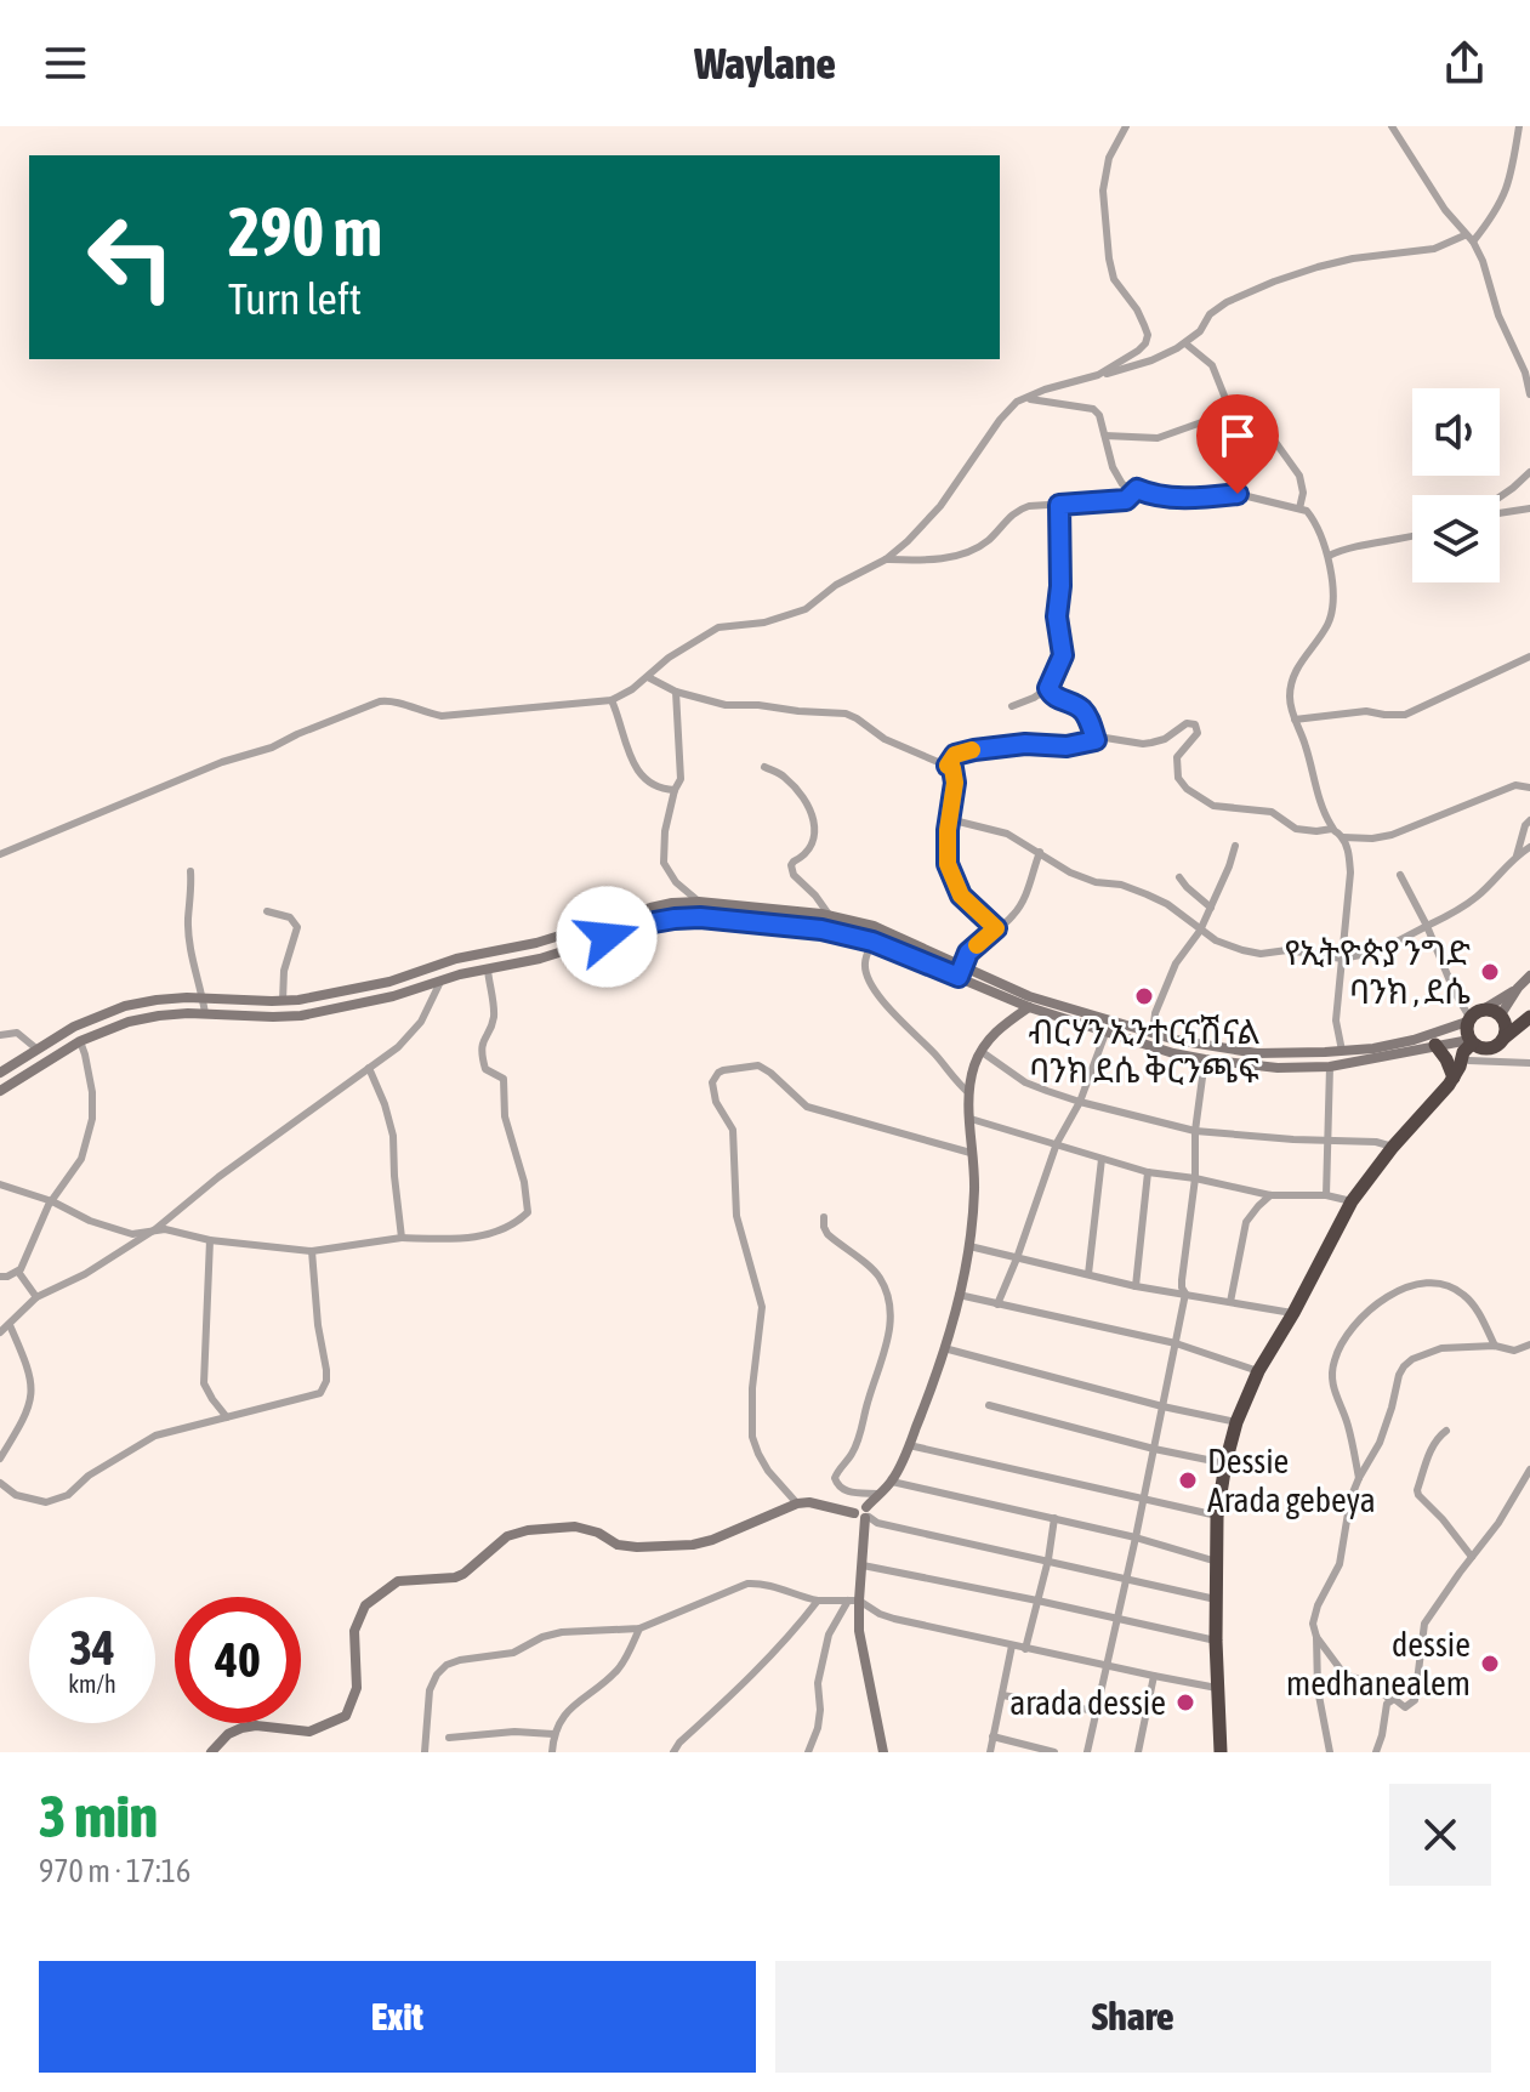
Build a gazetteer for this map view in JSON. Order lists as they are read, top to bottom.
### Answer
{
  "places": [
    "የኢትዮጵያ ንግድ ባንክ , ደሴ",
    "ብርሃን ኢንተርናሽናል ባንክ ደሴ ቅርንጫፍ",
    "Dessie Arada gebeya",
    "dessie medhanealem",
    "arada dessie"
  ],
  "page": {
    "header": "Waylane",
    "turn": ["290 m", "Turn left"],
    "speed": "34 km/h",
    "limit": "40",
    "heading": ["3 min", "970 m · 17:16"],
    "buttons": ["Exit", "Share"]
  }
}
